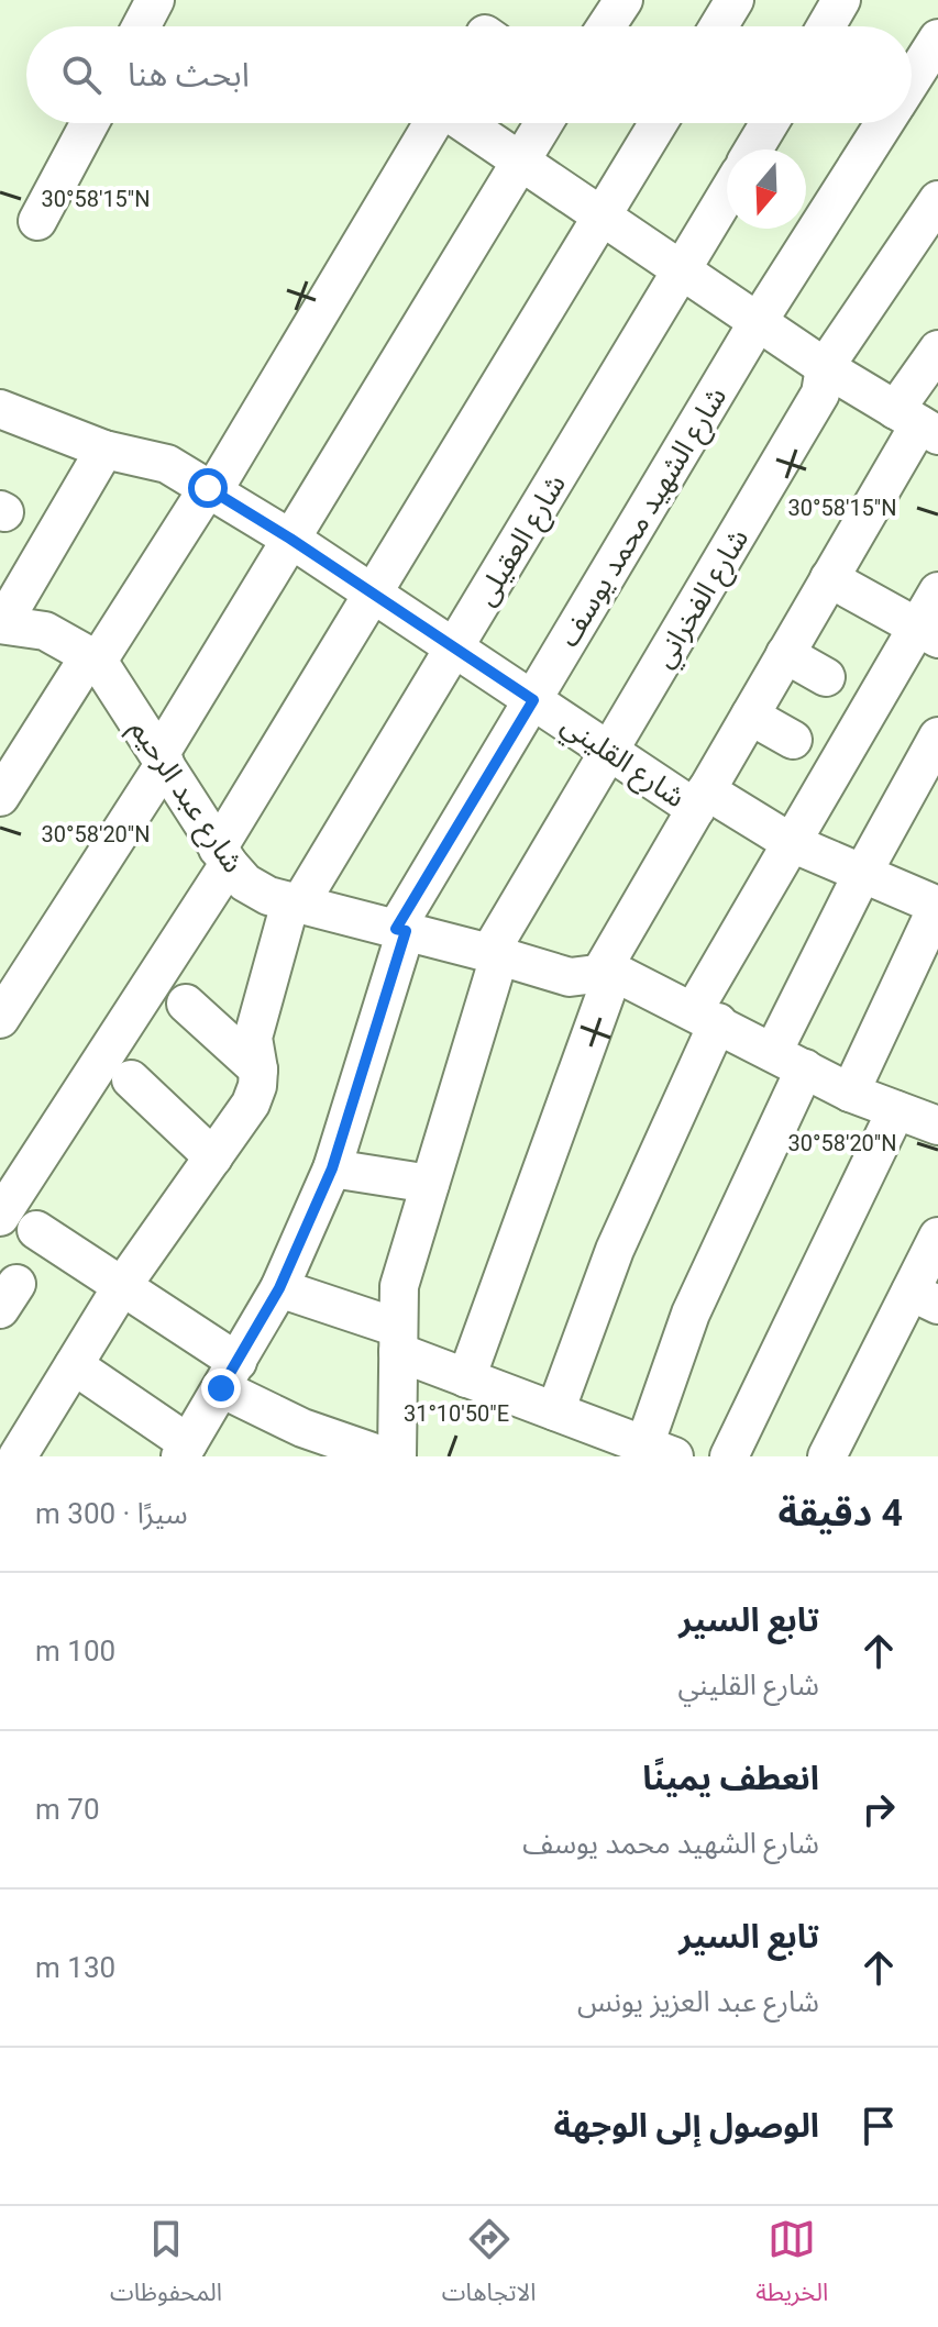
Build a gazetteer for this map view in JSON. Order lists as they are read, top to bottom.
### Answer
{
  "streets": {
    "street": [
      "شارع الشهيد محمد يوسف",
      "شارع العقيلى",
      "شارع الفخراني",
      "شارع القليني",
      "شارع عبد الرحيم"
    ]
  },
  "crossings": [
    ["شارع الشهيد محمد يوسف", "شارع القليني"],
    ["شارع الشهيد محمد يوسف", "شارع عبد الرحيم"],
    ["شارع العقيلى", "شارع القليني"],
    ["شارع العقيلى", "شارع عبد الرحيم"],
    ["شارع الفخراني", "شارع القليني"],
    ["شارع الفخراني", "شارع عبد الرحيم"]
  ],
  "north": "bottom",
  "page": {
    "search": "ابحث هنا",
    "heading": ["4 دقيقة", "سيرًا · 300 m"],
    "list": [
      ["تابع السير", "شارع القليني", "100 m"],
      ["انعطف يمينًا", "شارع الشهيد محمد يوسف", "70 m"],
      ["تابع السير", "شارع عبد العزيز يونس", "130 m"],
      "الوصول إلى الوجهة"
    ],
    "nav": ["الخريطة", "الاتجاهات", "المحفوظات"]
  },
  "coordinates": ["30°58'15\"N", "30°58'20\"N", "31°10'50\"E"]
}
